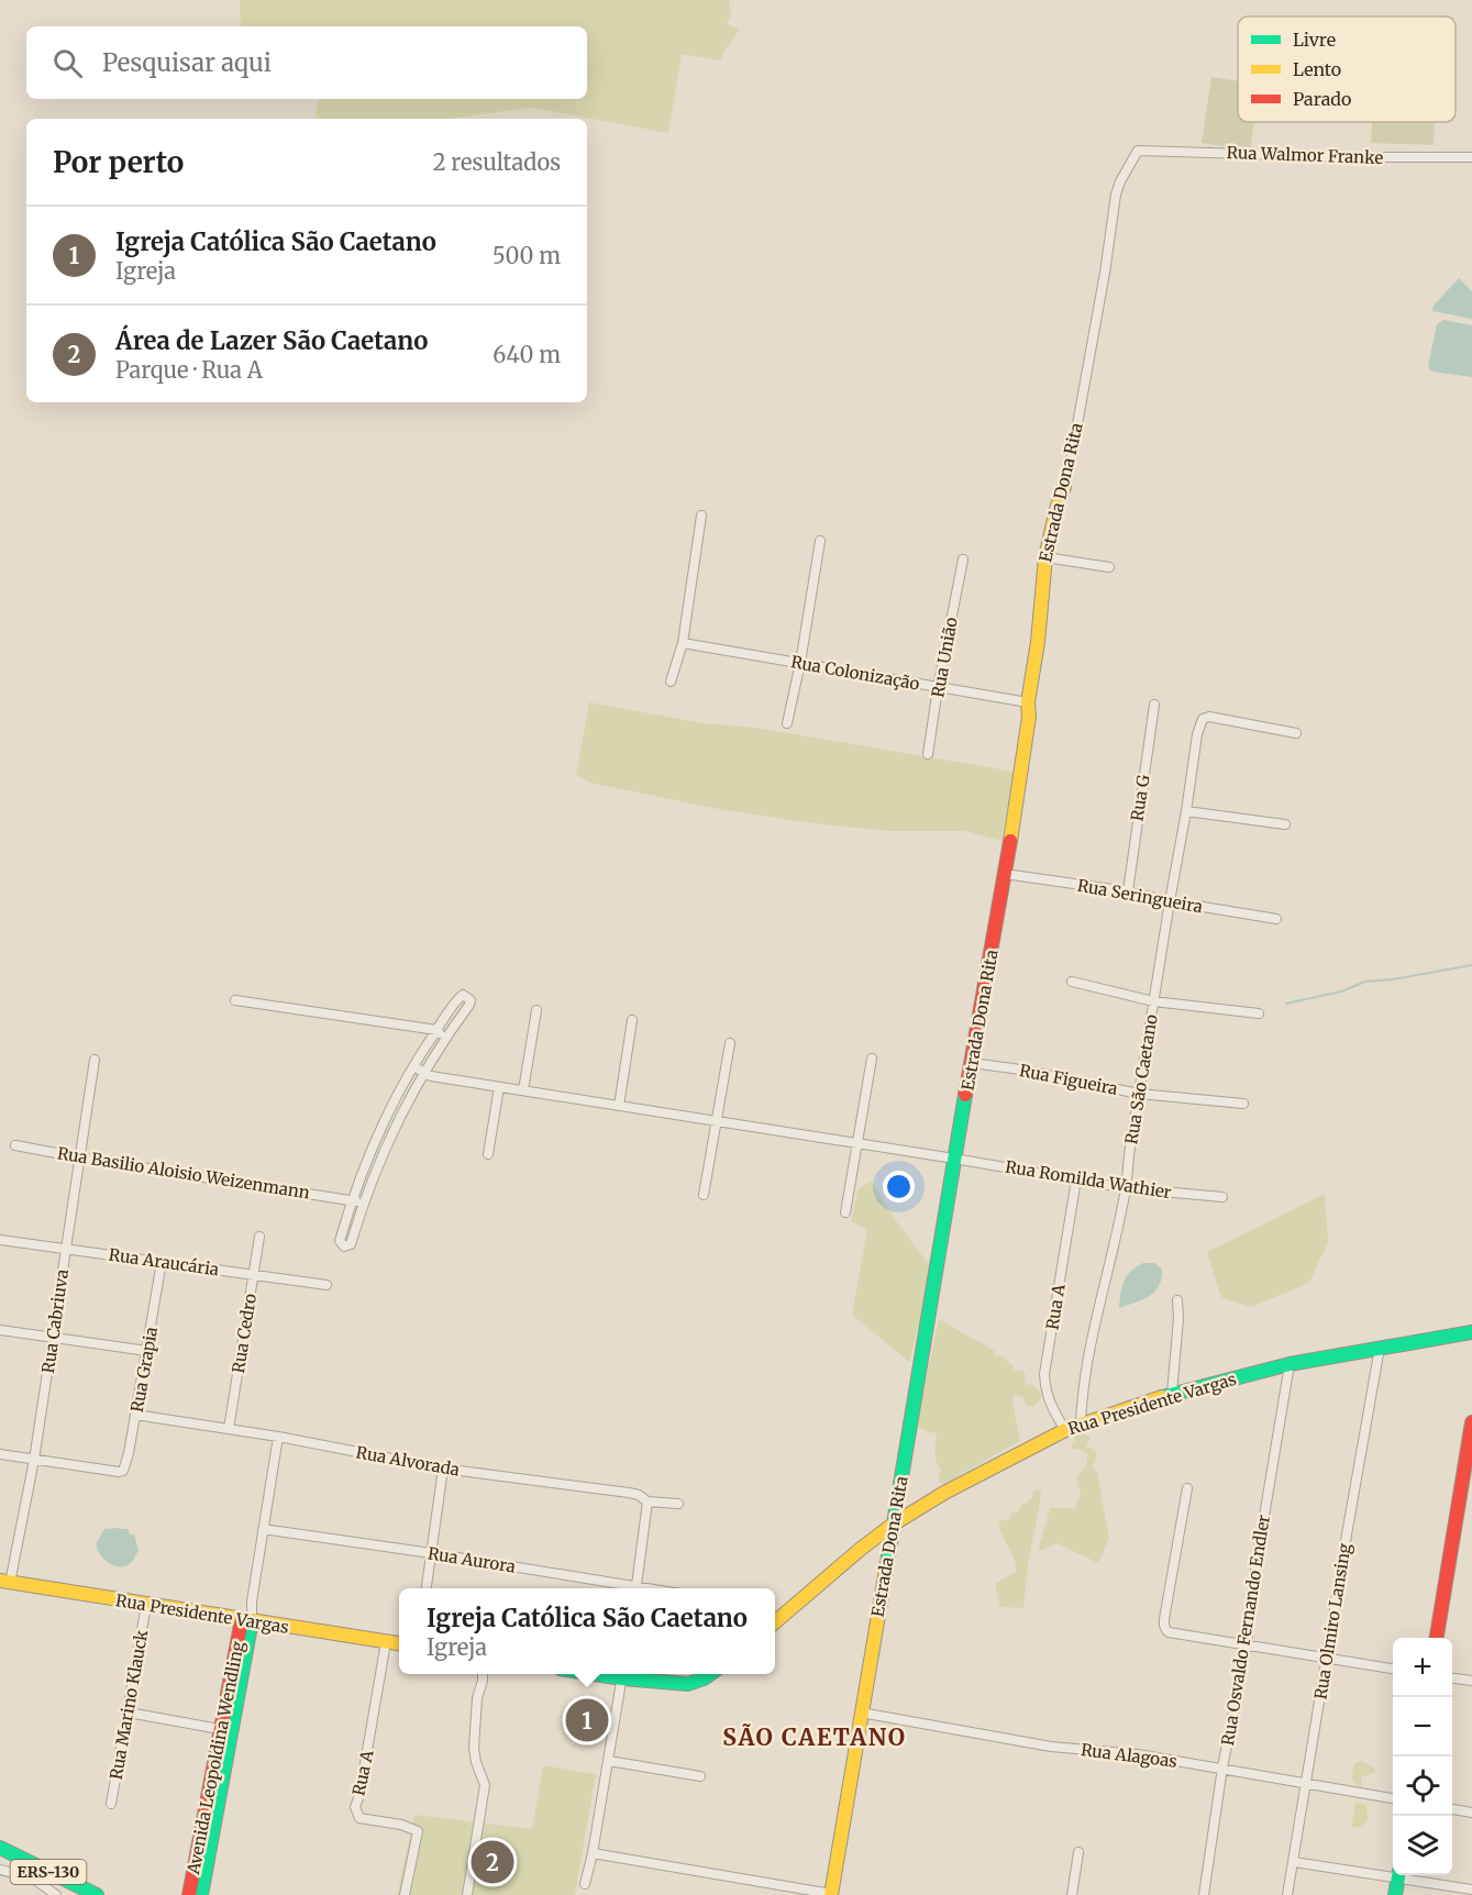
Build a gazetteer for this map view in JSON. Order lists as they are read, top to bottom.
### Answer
{
  "streets": {
    "main road": [
      "Estrada Dona Rita",
      "Rua Presidente Vargas",
      "Avenida Leopoldina Wendling",
      "ERS-130"
    ],
    "street": [
      "Rua Walmor Franke",
      "Rua União",
      "Rua Colonização",
      "Rua G",
      "Rua Seringueira",
      "Rua Figueira",
      "Rua São Caetano",
      "Rua Basilio Aloisio Weizenmann",
      "Rua Romilda Wathier",
      "Rua Araucária",
      "Rua A",
      "Rua Cabriuva",
      "Rua Cedro",
      "Rua Grapia",
      "Rua Alvorada",
      "Rua Aurora",
      "Rua Olmiro Lansing",
      "Rua Osvaldo Fernando Endler",
      "Rua Marino Klauck",
      "Rua Alagoas"
    ]
  },
  "crossings": [
    ["Rua Walmor Franke", "Estrada Dona Rita"],
    ["Estrada Dona Rita", "Rua Colonização"],
    ["Estrada Dona Rita", "Rua Seringueira"],
    ["Estrada Dona Rita", "Rua Figueira"],
    ["Estrada Dona Rita", "Rua Romilda Wathier"],
    ["Estrada Dona Rita", "Rua Presidente Vargas"],
    ["Estrada Dona Rita", "Rua Alagoas"],
    ["Rua União", "Rua Colonização"],
    ["Rua G", "Rua Seringueira"],
    ["Rua Seringueira", "Rua São Caetano"],
    ["Rua Figueira", "Rua São Caetano"],
    ["Rua São Caetano", "Rua Romilda Wathier"],
    ["Rua São Caetano", "Rua Presidente Vargas"],
    ["Rua Basilio Aloisio Weizenmann", "Rua Cabriuva"],
    ["Rua Romilda Wathier", "Rua A"],
    ["Rua Araucária", "Rua Cabriuva"],
    ["Rua Araucária", "Rua Cedro"],
    ["Rua Araucária", "Rua Grapia"],
    ["Rua A", "Rua Presidente Vargas"],
    ["Rua Cabriuva", "Rua Grapia"],
    ["Rua Cabriuva", "Rua Presidente Vargas"],
    ["Rua Cedro", "Rua Alvorada"],
    ["Rua Grapia", "Rua Alvorada"],
    ["Rua Presidente Vargas", "Rua Olmiro Lansing"],
    ["Rua Presidente Vargas", "Rua Osvaldo Fernando Endler"],
    ["Rua Presidente Vargas", "Rua Marino Klauck"],
    ["Rua Presidente Vargas", "Avenida Leopoldina Wendling"],
    ["Rua Olmiro Lansing", "Rua Alagoas"],
    ["Rua Osvaldo Fernando Endler", "Rua Alagoas"]
  ],
  "districts": ["SÃO CAETANO"],
  "legend": ["Livre", "Lento", "Parado"],
  "page": {
    "search": "Pesquisar aqui",
    "heading": ["Por perto", "2 resultados"],
    "list": [
      {
        "mark": "1",
        "name": "Igreja Católica São Caetano",
        "note": "Igreja",
        "value": "500 m"
      },
      {
        "mark": "2",
        "name": "Área de Lazer São Caetano",
        "note": "Parque · Rua A",
        "value": "640 m"
      }
    ],
    "popup": ["Igreja Católica São Caetano", "Igreja"],
    "map_buttons": ["+", "−"],
    "pins": ["1", "2"]
  }
}
